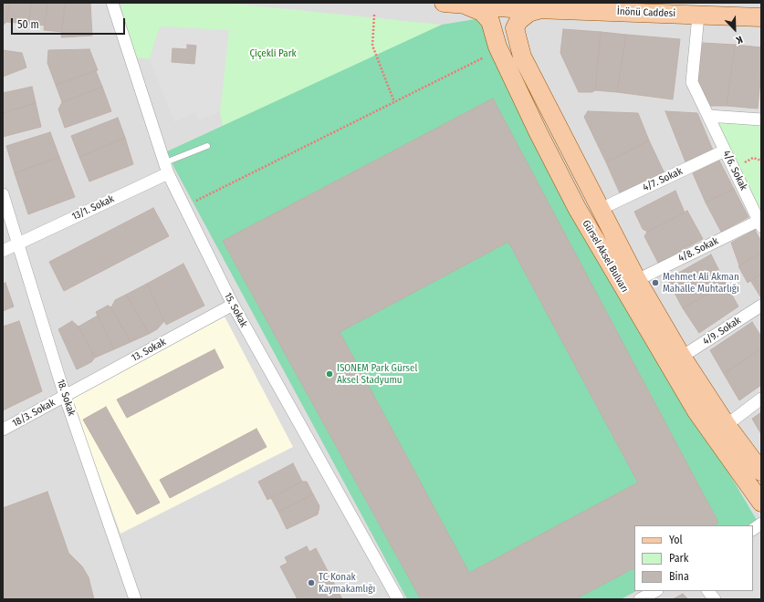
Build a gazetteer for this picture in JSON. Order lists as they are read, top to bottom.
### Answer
{
  "streets": {
    "main road": ["İnönü Caddesi", "Gürsel Aksel Bulvarı"],
    "street": [
      "4/6. Sokak",
      "4/7. Sokak",
      "13/1. Sokak",
      "4/8. Sokak",
      "15. Sokak",
      "4/9. Sokak",
      "13. Sokak",
      "18. Sokak",
      "18/3. Sokak"
    ]
  },
  "crossings": [
    ["İnönü Caddesi", "4/6. Sokak"],
    ["İnönü Caddesi", "Gürsel Aksel Bulvarı"],
    ["4/6. Sokak", "4/7. Sokak"],
    ["4/6. Sokak", "4/8. Sokak"],
    ["4/7. Sokak", "Gürsel Aksel Bulvarı"],
    ["13/1. Sokak", "15. Sokak"],
    ["13/1. Sokak", "18. Sokak"],
    ["4/8. Sokak", "Gürsel Aksel Bulvarı"],
    ["Gürsel Aksel Bulvarı", "4/9. Sokak"],
    ["15. Sokak", "13. Sokak"],
    ["13. Sokak", "18. Sokak"],
    ["13. Sokak", "18/3. Sokak"],
    ["18. Sokak", "18/3. Sokak"]
  ],
  "parks": ["Çiçekli Park"],
  "places": ["Mehmet Ali Akman Mahalle Muhtarlığı", "ISONEM Park Gürsel Aksel Stadyumu", "TC Konak Kaymakamlığı"],
  "legend": ["Yol", "Park", "Bina"],
  "scale_bar": "50 m",
  "north": "bottom right"
}
